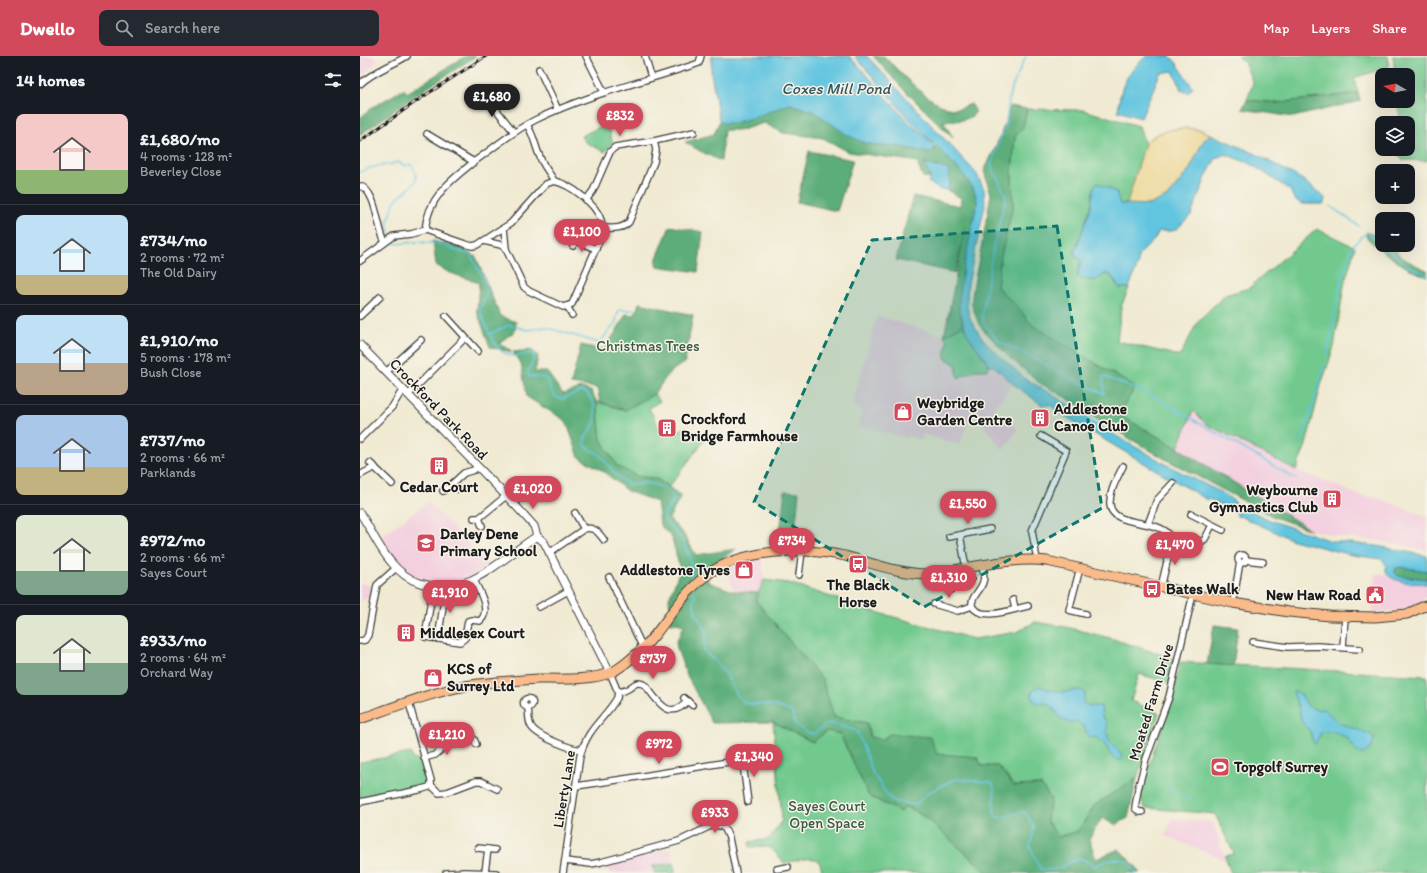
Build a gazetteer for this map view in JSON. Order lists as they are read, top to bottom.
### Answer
{
  "streets": {
    "street": ["Crockford Park Road", "Moated Farm Drive", "Liberty Lane"]
  },
  "water": ["Coxes Mill Pond"],
  "parks": ["Christmas Trees", "Sayes Court Open Space"],
  "places": {
    "shop": ["Weybridge Garden Centre", "Addlestone Tyres", "KCS of Surrey Ltd"],
    "building": [
      "Addlestone Canoe Club",
      "Crockford Bridge Farmhouse",
      "Cedar Court",
      "Weybourne Gymnastics Club",
      "Middlesex Court"
    ],
    "school or university": ["Darley Dene Primary School"],
    "bus stop": ["The Black Horse", "Bates Walk"],
    "public building": ["New Haw Road"],
    "sports": ["Topgolf Surrey"]
  },
  "north": "left",
  "page": {
    "header": "Dwello",
    "search": "Search here",
    "nav": ["Map", "Layers", "Share"],
    "heading": "14 homes",
    "map_buttons": ["+", "−"],
    "price": [
      "£1,680",
      "£832",
      "£1,100",
      "£1,020",
      "£1,550",
      "£734",
      "£1,470",
      "£1,310",
      "£1,910",
      "£737",
      "£1,210",
      "£972",
      "£1,340",
      "£933"
    ],
    "list": [
      {
        "name": "£1,680/mo",
        "note": "4 rooms · 128 m² · Beverley Close"
      },
      {
        "name": "£734/mo",
        "note": "2 rooms · 72 m² · The Old Dairy"
      },
      {
        "name": "£1,910/mo",
        "note": "5 rooms · 178 m² · Bush Close"
      },
      {
        "name": "£737/mo",
        "note": "2 rooms · 66 m² · Parklands"
      },
      {
        "name": "£972/mo",
        "note": "2 rooms · 66 m² · Sayes Court"
      },
      {
        "name": "£933/mo",
        "note": "2 rooms · 64 m² · Orchard Way"
      }
    ]
  }
}
